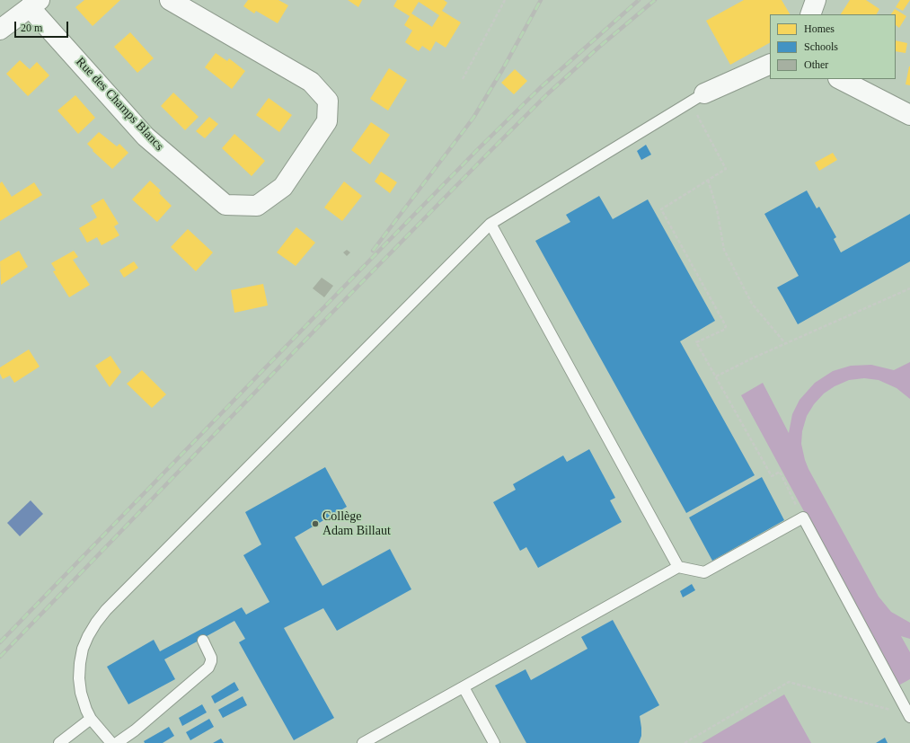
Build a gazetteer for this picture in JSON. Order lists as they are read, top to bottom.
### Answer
{
  "streets": {
    "street": ["Rue des Champs Blancs"]
  },
  "places": ["Collège Adam Billaut"],
  "legend": ["Homes", "Schools", "Other"],
  "scale_bar": "20 m"
}
